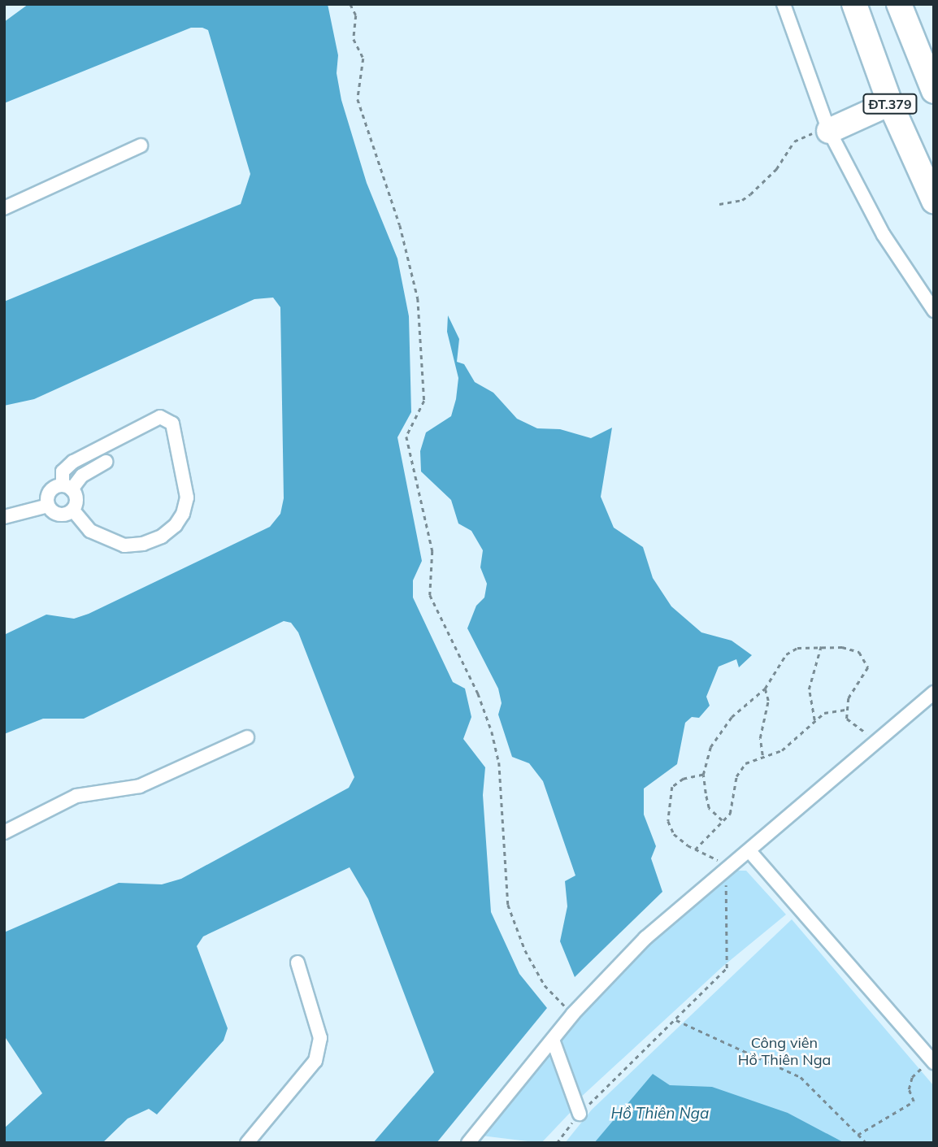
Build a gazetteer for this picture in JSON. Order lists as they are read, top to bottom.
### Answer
{
  "streets": {
    "highway": ["ĐT.379"]
  },
  "water": ["Hồ Thiên Nga"],
  "parks": ["Công viên Hồ Thiên Nga"]
}
